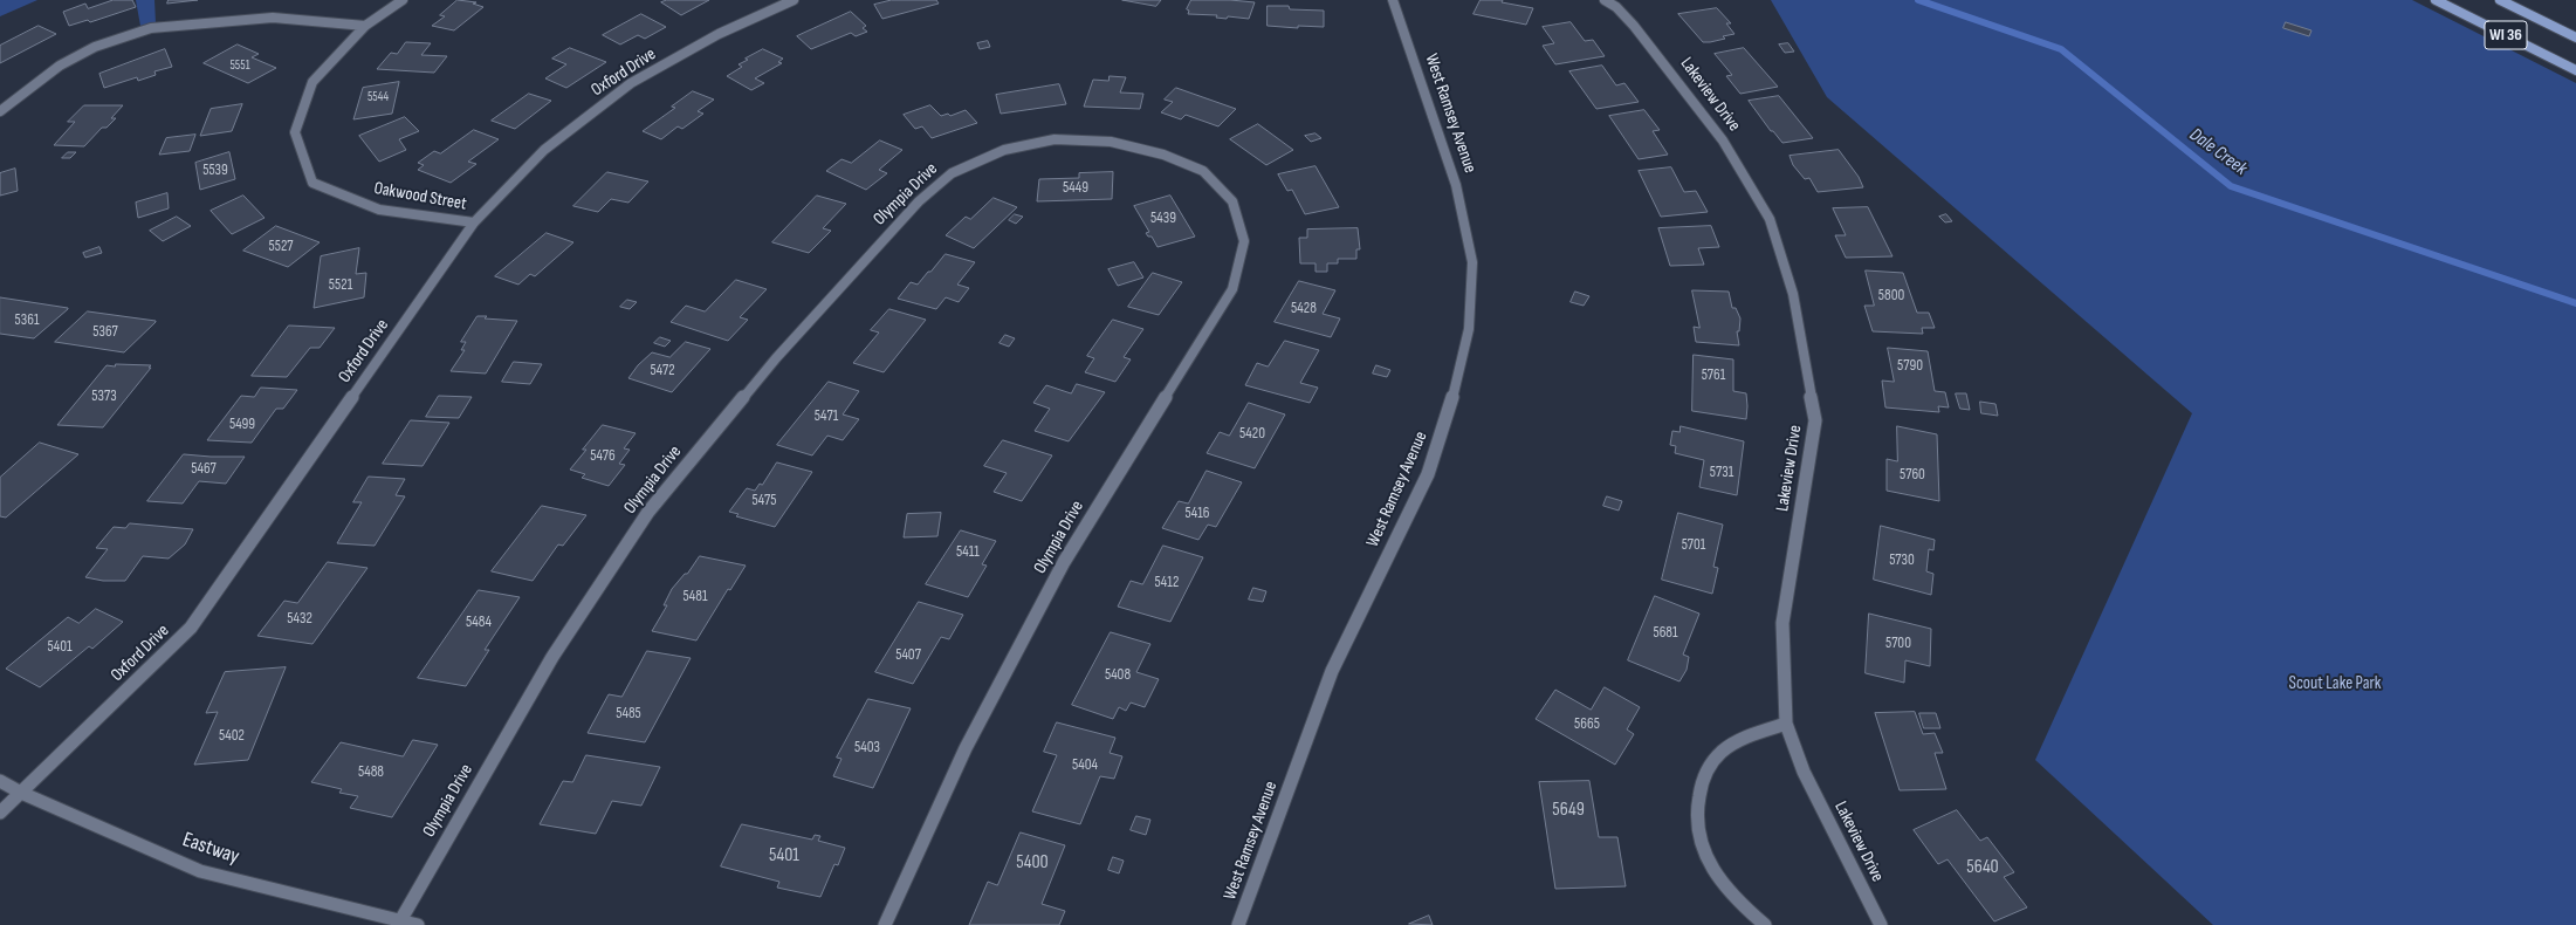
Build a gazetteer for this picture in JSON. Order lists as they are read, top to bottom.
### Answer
{
  "streets": {
    "main road": ["WI 36"],
    "street": [
      "Oxford Drive",
      "Lakeview Drive",
      "West Ramsey Avenue",
      "Olympia Drive",
      "Oakwood Street",
      "Eastway"
    ]
  },
  "crossings": [
    ["Oxford Drive", "Oakwood Street"],
    ["Oxford Drive", "Eastway"],
    ["Olympia Drive", "Eastway"]
  ],
  "water": ["Dale Creek"],
  "parks": ["Scout Lake Park"],
  "house_numbers": [
    "5551",
    "5544",
    "5539",
    "5449",
    "5439",
    "5527",
    "5521",
    "5800",
    "5428",
    "5361",
    "5367",
    "5790",
    "5472",
    "5761",
    "5373",
    "5471",
    "5499",
    "5420",
    "5476",
    "5467",
    "5731",
    "5760",
    "5475",
    "5416",
    "5701",
    "5411",
    "5730",
    "5412",
    "5481",
    "5432",
    "5484",
    "5681",
    "5700",
    "5401",
    "5407",
    "5408",
    "5485",
    "5665",
    "5402",
    "5403",
    "5404",
    "5488",
    "5649",
    "5401",
    "5400",
    "5640"
  ]
}
